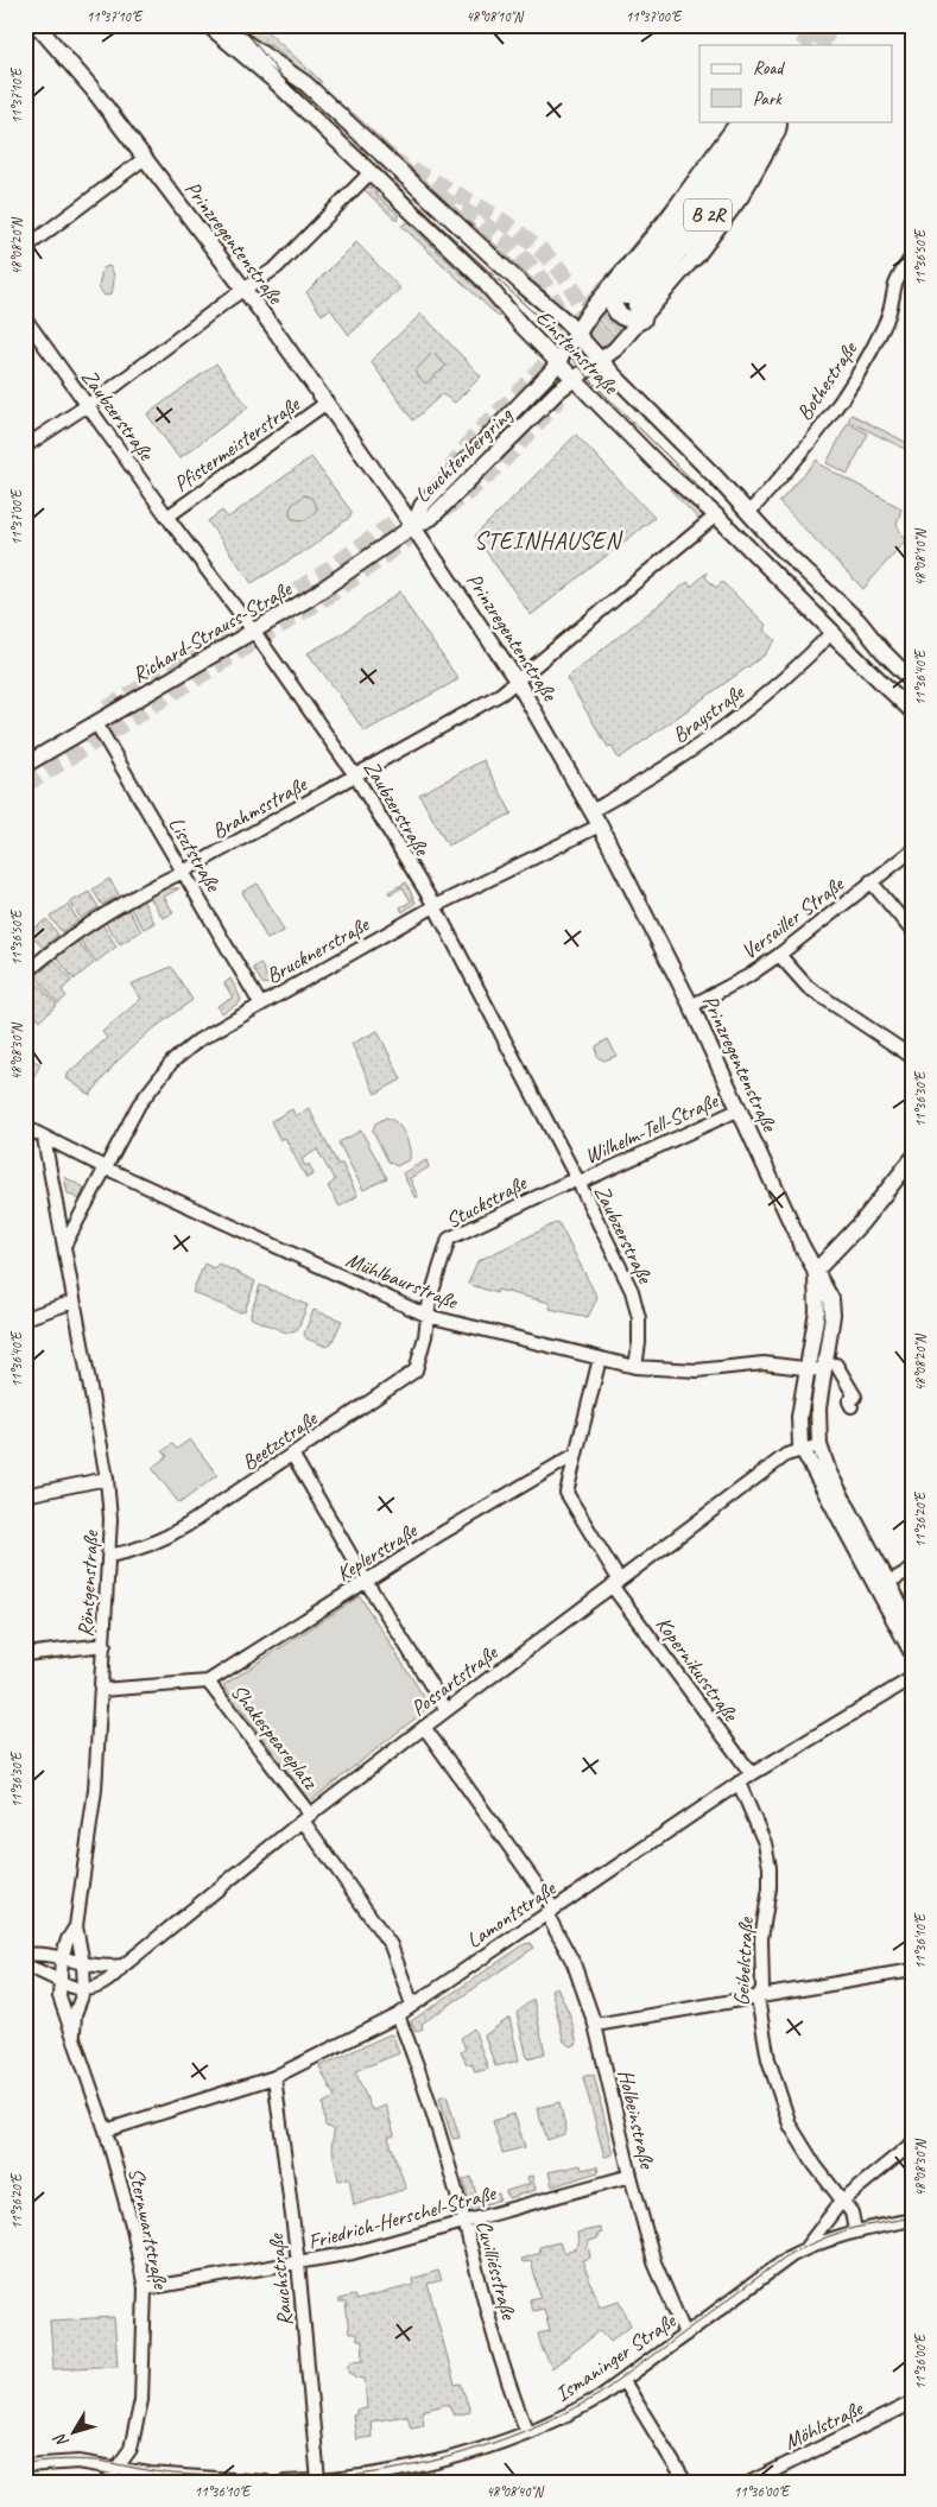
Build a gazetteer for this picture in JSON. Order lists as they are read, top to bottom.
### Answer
{
  "streets": {
    "highway": ["B 2R"],
    "main road": [
      "Prinzregentenstraße",
      "Einsteinstraße",
      "Leuchtenbergring",
      "Richard-Strauss-Straße"
    ],
    "street": [
      "Bothestraße",
      "Zaubzerstraße",
      "Pfistermeisterstraße",
      "Braystraße",
      "Brahmsstraße",
      "Lisztstraße",
      "Versailler Straße",
      "Brucknerstraße",
      "Wilhelm-Tell-Straße",
      "Stuckstraße",
      "Mühlbaurstraße",
      "Beetzstraße",
      "Keplerstraße",
      "Röntgenstraße",
      "Kopernikusstraße",
      "Possartstraße",
      "Shakespeareplatz",
      "Lamontstraße",
      "Geibelstraße",
      "Holbeinstraße",
      "Friedrich-Herschel-Straße",
      "Sternwartstraße",
      "Cuvilliésstraße",
      "Rauchstraße",
      "Ismaninger Straße",
      "Möhlstraße"
    ]
  },
  "crossings": [
    ["B 2R", "Leuchtenbergring"],
    ["Prinzregentenstraße", "Pfistermeisterstraße"],
    ["Prinzregentenstraße", "Leuchtenbergring"],
    ["Prinzregentenstraße", "Richard-Strauss-Straße"],
    ["Prinzregentenstraße", "Braystraße"],
    ["Prinzregentenstraße", "Brahmsstraße"],
    ["Prinzregentenstraße", "Versailler Straße"],
    ["Prinzregentenstraße", "Brucknerstraße"],
    ["Prinzregentenstraße", "Wilhelm-Tell-Straße"],
    ["Prinzregentenstraße", "Mühlbaurstraße"],
    ["Prinzregentenstraße", "Possartstraße"],
    ["Einsteinstraße", "Bothestraße"],
    ["Einsteinstraße", "Leuchtenbergring"],
    ["Einsteinstraße", "Braystraße"],
    ["Einsteinstraße", "Brahmsstraße"],
    ["Zaubzerstraße", "Pfistermeisterstraße"],
    ["Zaubzerstraße", "Richard-Strauss-Straße"],
    ["Zaubzerstraße", "Brahmsstraße"],
    ["Zaubzerstraße", "Brucknerstraße"],
    ["Zaubzerstraße", "Wilhelm-Tell-Straße"],
    ["Zaubzerstraße", "Stuckstraße"],
    ["Zaubzerstraße", "Mühlbaurstraße"],
    ["Leuchtenbergring", "Richard-Strauss-Straße"],
    ["Richard-Strauss-Straße", "Lisztstraße"],
    ["Brahmsstraße", "Lisztstraße"],
    ["Lisztstraße", "Brucknerstraße"],
    ["Brucknerstraße", "Mühlbaurstraße"],
    ["Wilhelm-Tell-Straße", "Stuckstraße"],
    ["Stuckstraße", "Mühlbaurstraße"],
    ["Stuckstraße", "Beetzstraße"],
    ["Mühlbaurstraße", "Beetzstraße"],
    ["Mühlbaurstraße", "Röntgenstraße"],
    ["Beetzstraße", "Röntgenstraße"],
    ["Keplerstraße", "Röntgenstraße"],
    ["Keplerstraße", "Kopernikusstraße"],
    ["Keplerstraße", "Shakespeareplatz"],
    ["Röntgenstraße", "Possartstraße"],
    ["Röntgenstraße", "Sternwartstraße"],
    ["Kopernikusstraße", "Possartstraße"],
    ["Kopernikusstraße", "Lamontstraße"],
    ["Possartstraße", "Shakespeareplatz"],
    ["Possartstraße", "Holbeinstraße"],
    ["Possartstraße", "Sternwartstraße"],
    ["Lamontstraße", "Geibelstraße"],
    ["Lamontstraße", "Holbeinstraße"],
    ["Lamontstraße", "Sternwartstraße"],
    ["Lamontstraße", "Cuvilliésstraße"],
    ["Lamontstraße", "Rauchstraße"],
    ["Geibelstraße", "Ismaninger Straße"],
    ["Holbeinstraße", "Friedrich-Herschel-Straße"],
    ["Holbeinstraße", "Ismaninger Straße"],
    ["Friedrich-Herschel-Straße", "Sternwartstraße"],
    ["Friedrich-Herschel-Straße", "Cuvilliésstraße"],
    ["Friedrich-Herschel-Straße", "Rauchstraße"],
    ["Cuvilliésstraße", "Ismaninger Straße"],
    ["Rauchstraße", "Ismaninger Straße"]
  ],
  "districts": ["STEINHAUSEN"],
  "legend": ["Road", "Park"],
  "north": "bottom left",
  "coordinates": [
    "11°37'10\"E",
    "48°08'10\"N",
    "11°37'00\"E",
    "48°08'20\"N",
    "11°36'50\"E",
    "11°36'40\"E",
    "48°08'30\"N",
    "11°36'30\"E",
    "11°36'20\"E",
    "11°36'10\"E",
    "11°36'00\"E",
    "48°08'40\"N"
  ]
}
